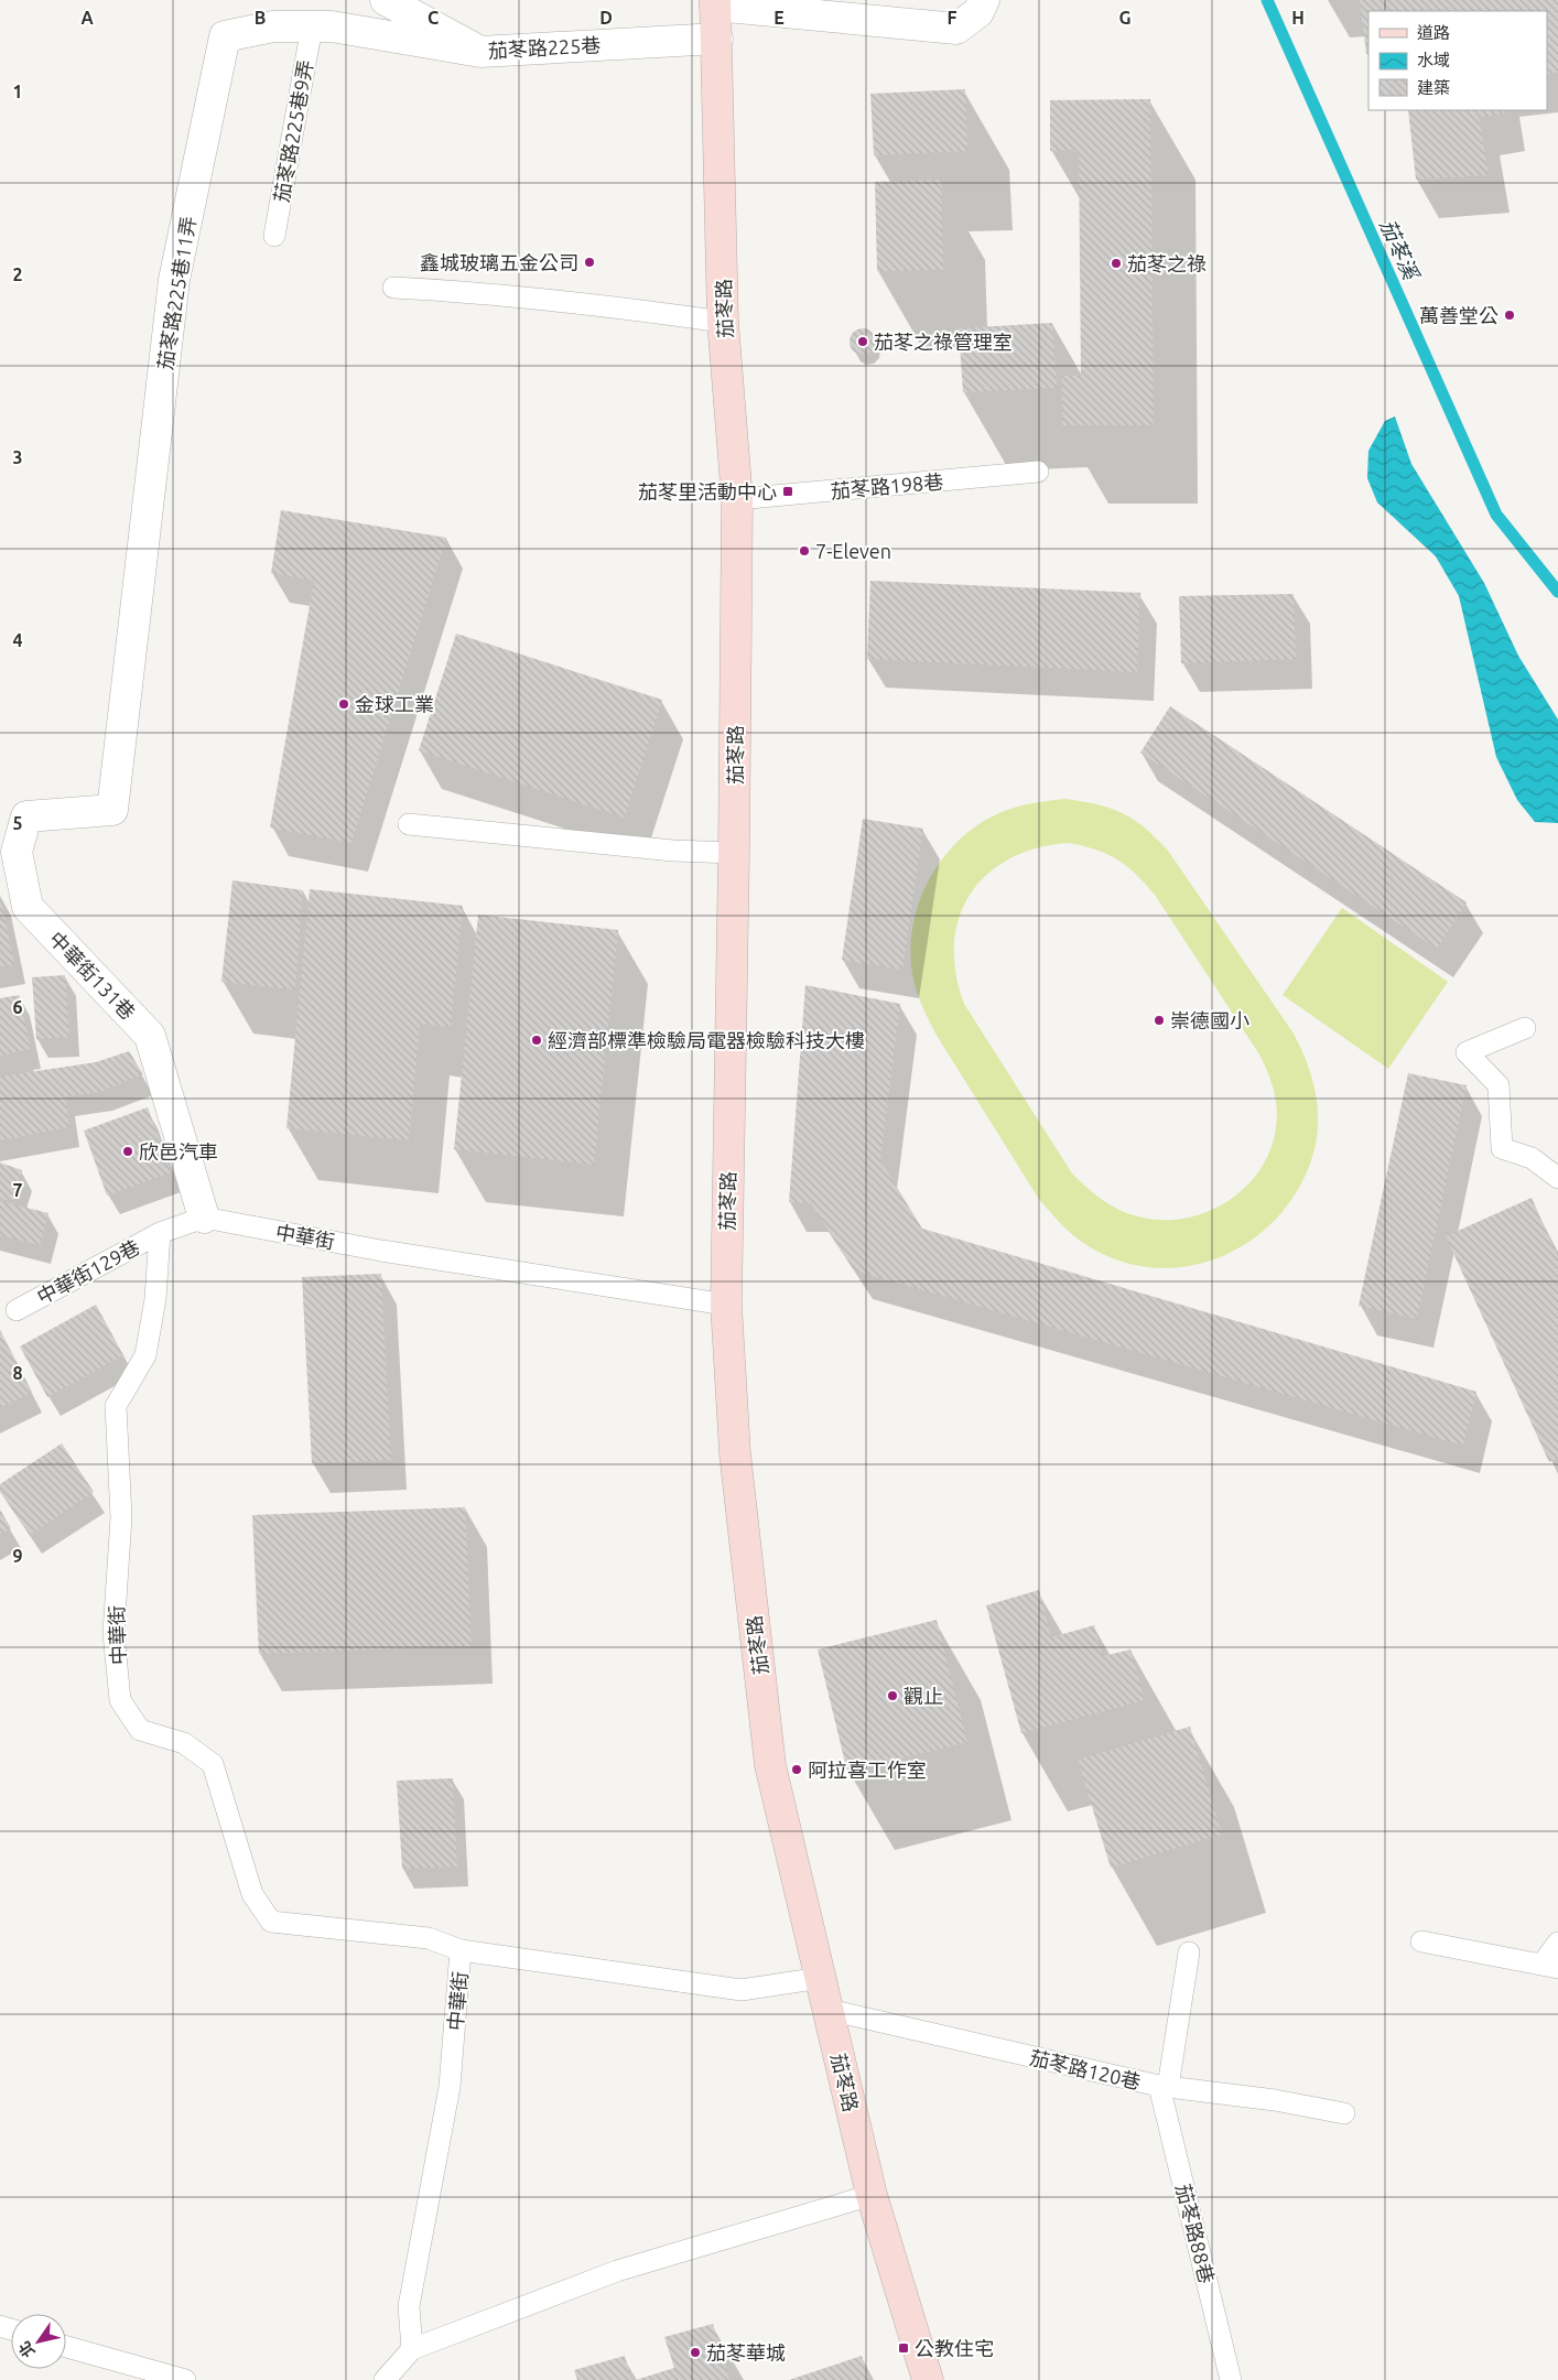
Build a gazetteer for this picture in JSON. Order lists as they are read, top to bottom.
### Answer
{
  "streets": {
    "street": [
      "茄苳路225巷",
      "茄苳路225巷11弄",
      "茄苳路",
      "中華街131巷"
    ],
    "lane": [
      "茄苳路225巷9弄",
      "茄苳路198巷",
      "中華街",
      "中華街129巷",
      "茄苳路120巷",
      "茄苳路88巷"
    ]
  },
  "crossings": [
    ["茄苳路225巷", "茄苳路225巷11弄"],
    ["茄苳路225巷", "茄苳路"],
    ["茄苳路225巷9弄", "茄苳路225巷11弄"],
    ["茄苳路225巷11弄", "中華街131巷"],
    ["茄苳路", "茄苳路198巷"],
    ["茄苳路", "中華街"],
    ["茄苳路", "茄苳路120巷"],
    ["中華街131巷", "中華街"],
    ["中華街", "中華街129巷"],
    ["茄苳路120巷", "茄苳路88巷"]
  ],
  "water": ["茄苳溪"],
  "places": {
    "other": [
      "鑫城玻璃五金公司",
      "茄苳之祿",
      "萬善堂公",
      "茄苳之祿管理室",
      "7-Eleven",
      "金球工業",
      "崇德國小",
      "經濟部標準檢驗局電器檢驗科技大樓",
      "欣邑汽車",
      "觀止",
      "阿拉喜工作室",
      "茄苳華城"
    ],
    "transit": ["茄苳里活動中心", "公教住宅"]
  },
  "legend": ["道路", "水域", "建築"],
  "north": "bottom left",
  "grid": {
    "columns": [
      "A",
      "B",
      "C",
      "D",
      "E",
      "F",
      "G",
      "H"
    ],
    "rows": [
      "1",
      "2",
      "3",
      "4",
      "5",
      "6",
      "7",
      "8",
      "9"
    ]
  }
}
